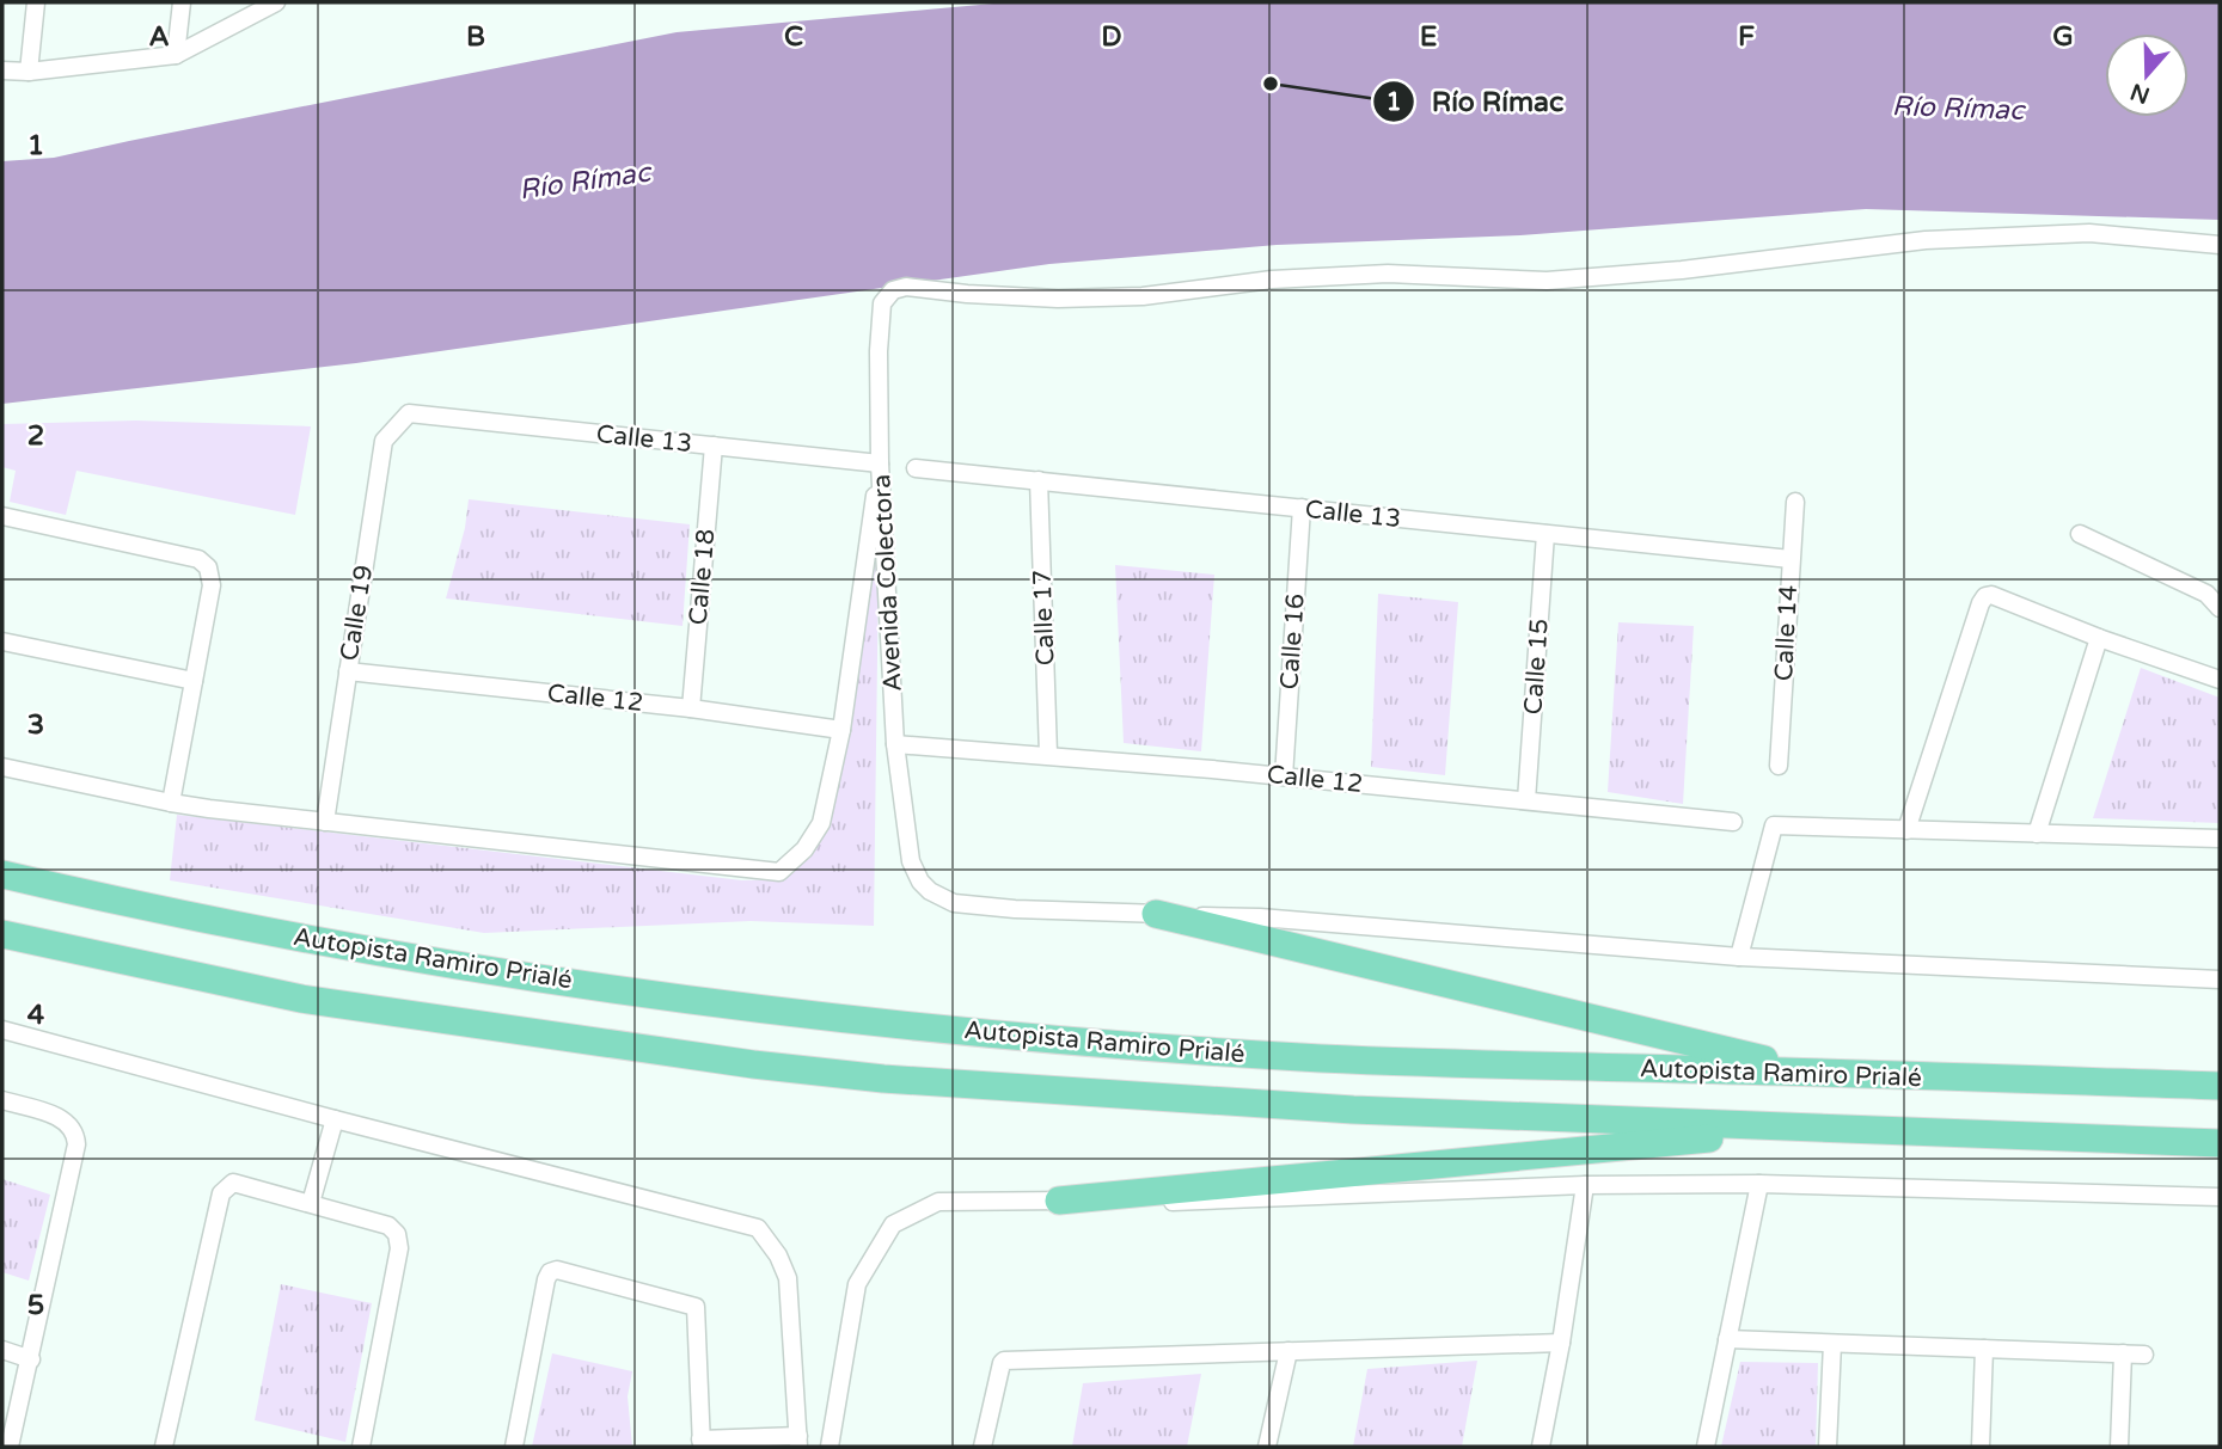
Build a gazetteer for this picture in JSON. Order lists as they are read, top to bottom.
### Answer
{
  "streets": {
    "highway": ["Autopista Ramiro Prialé"],
    "street": [
      "Calle 13",
      "Calle 18",
      "Avenida Colectora",
      "Calle 19",
      "Calle 17",
      "Calle 14",
      "Calle 16",
      "Calle 15",
      "Calle 12"
    ]
  },
  "crossings": [
    ["Calle 13", "Calle 18"],
    ["Calle 13", "Avenida Colectora"],
    ["Calle 13", "Calle 19"],
    ["Calle 13", "Calle 17"],
    ["Calle 13", "Calle 14"],
    ["Calle 13", "Calle 16"],
    ["Calle 13", "Calle 15"],
    ["Calle 18", "Calle 12"],
    ["Avenida Colectora", "Calle 12"],
    ["Calle 19", "Calle 12"],
    ["Calle 17", "Calle 12"],
    ["Calle 16", "Calle 12"],
    ["Calle 15", "Calle 12"]
  ],
  "water": ["Río Rímac"],
  "places": ["Río Rímac"],
  "north": "bottom",
  "grid": {
    "columns": [
      "A",
      "B",
      "C",
      "D",
      "E",
      "F",
      "G"
    ],
    "rows": [
      "1",
      "2",
      "3",
      "4",
      "5"
    ]
  }
}
